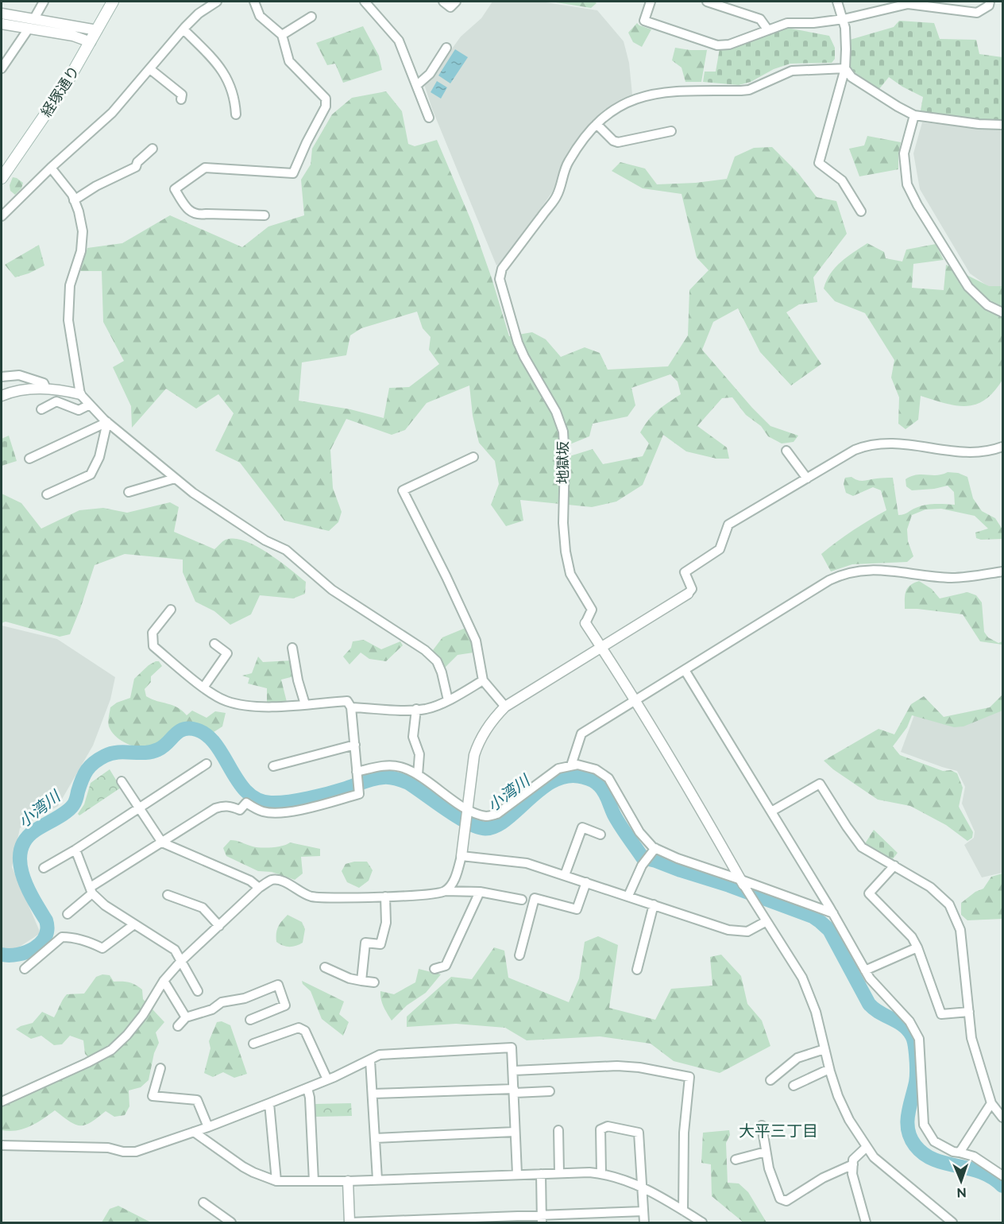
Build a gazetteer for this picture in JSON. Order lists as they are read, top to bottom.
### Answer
{
  "streets": {
    "main road": ["経塚通り"],
    "street": ["地獄坂"]
  },
  "districts": ["大平三丁目"],
  "water": ["小湾川"],
  "north": "bottom"
}
